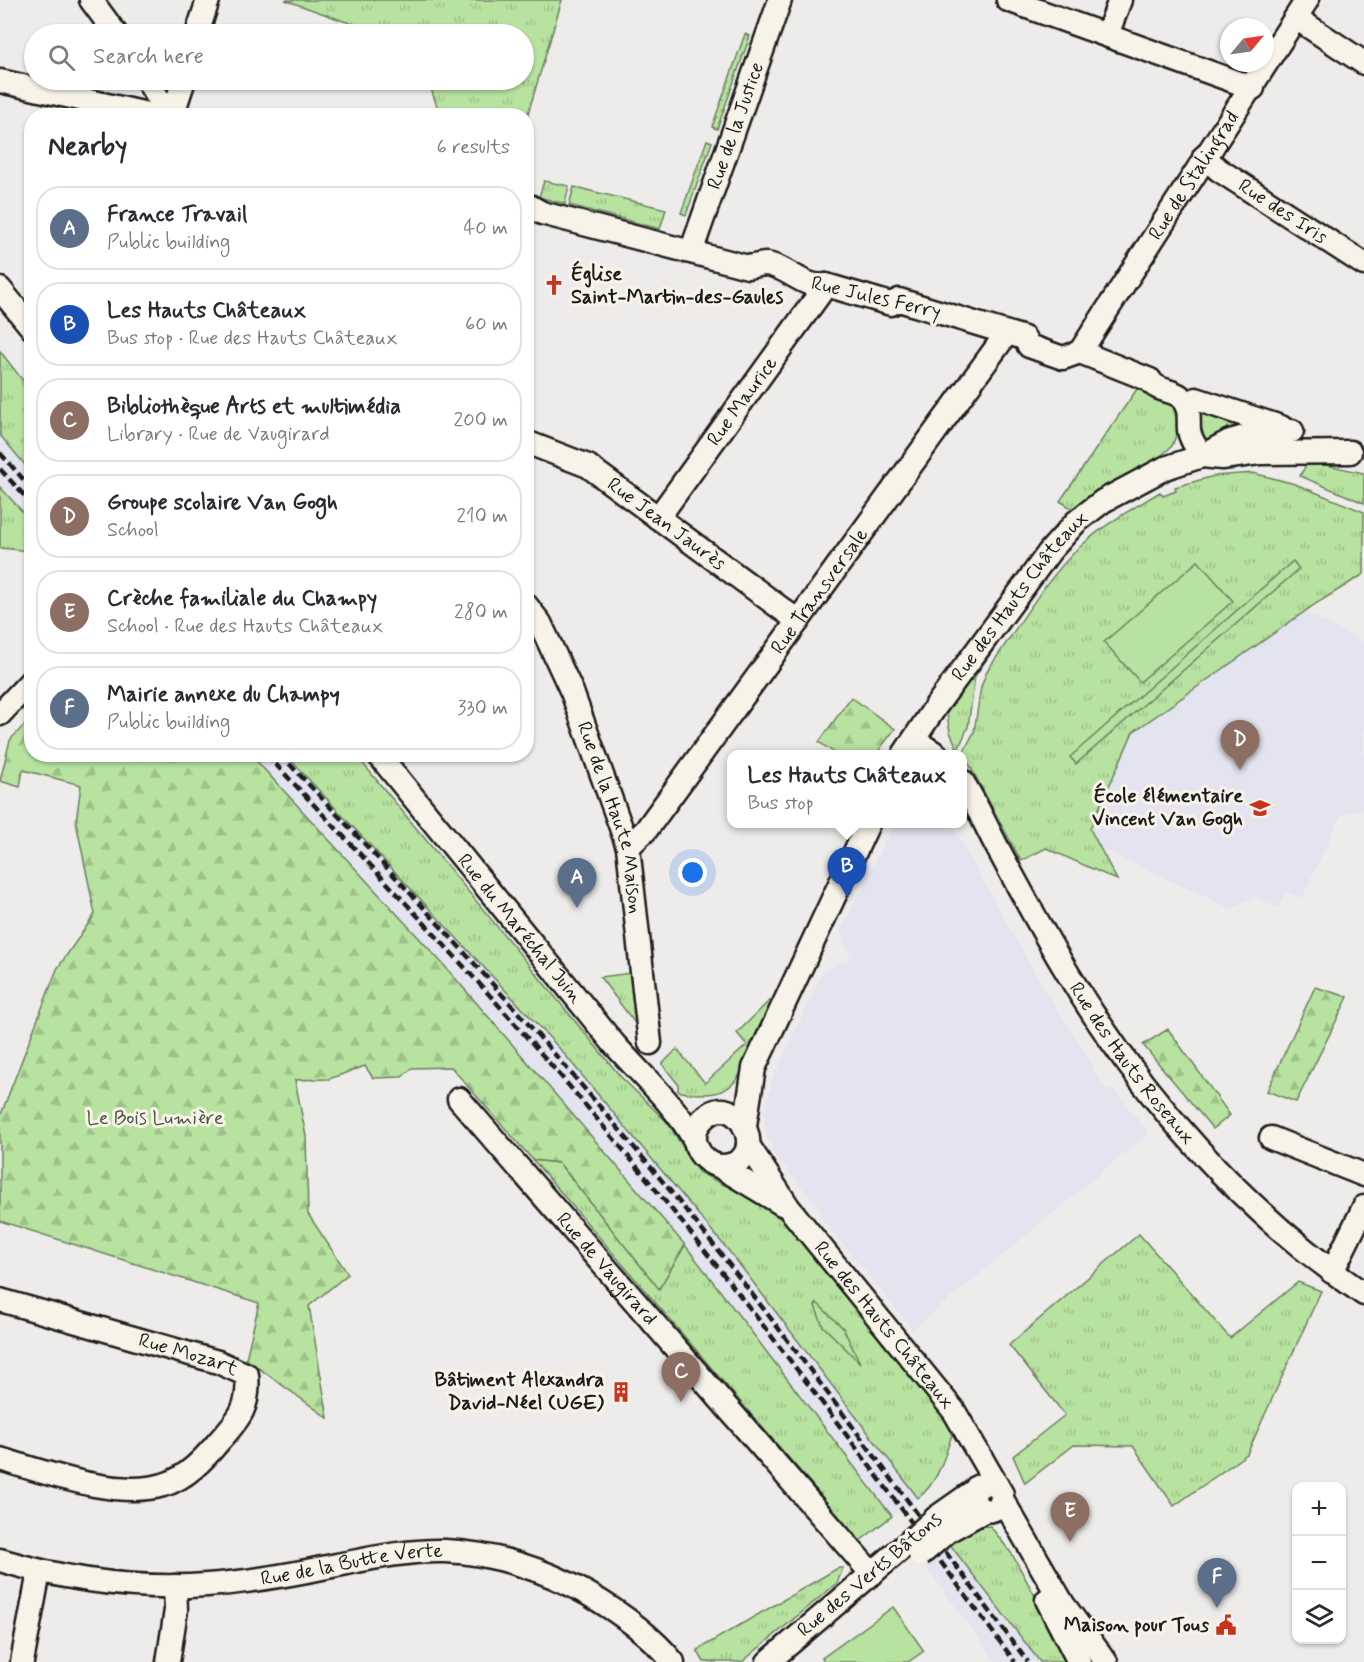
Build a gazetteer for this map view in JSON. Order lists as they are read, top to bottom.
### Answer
{
  "streets": {
    "street": [
      "Rue de la Justice",
      "Rue de Stalingrad",
      "Rue des Iris",
      "Rue Jules Ferry",
      "Rue Maurice",
      "Rue Jean Jaurès",
      "Rue Transversale",
      "Rue des Hauts Châteaux",
      "Rue de la Haute Maison",
      "Rue du Maréchal Juin",
      "Rue des Hauts Roseaux",
      "Rue de Vaugirard",
      "Rue Mozart",
      "Rue de la Butte Verte",
      "Rue des Verts Bâtons"
    ]
  },
  "crossings": [
    ["Rue de la Justice", "Rue Jules Ferry"],
    ["Rue de Stalingrad", "Rue des Iris"],
    ["Rue de Stalingrad", "Rue Jules Ferry"],
    ["Rue Jules Ferry", "Rue Maurice"],
    ["Rue Jules Ferry", "Rue Transversale"],
    ["Rue Jules Ferry", "Rue des Hauts Châteaux"],
    ["Rue Maurice", "Rue Jean Jaurès"],
    ["Rue Jean Jaurès", "Rue Transversale"],
    ["Rue Transversale", "Rue de la Haute Maison"],
    ["Rue des Hauts Châteaux", "Rue du Maréchal Juin"],
    ["Rue des Hauts Châteaux", "Rue des Verts Bâtons"],
    ["Rue de Vaugirard", "Rue des Verts Bâtons"]
  ],
  "parks": ["Le Bois Lumière"],
  "places": {
    "church": ["Église Saint-Martin-des-Gaules"],
    "school or university": ["École élémentaire Vincent Van Gogh"],
    "building": ["Bâtiment Alexandra David-Néel (UGE)"],
    "public building": ["Maison pour Tous"]
  },
  "north": "top right",
  "page": {
    "search": "Search here",
    "heading": ["Nearby", "6 results"],
    "list": [
      {
        "mark": "A",
        "name": "France Travail",
        "note": "Public building",
        "value": "40 m"
      },
      {
        "mark": "B",
        "name": "Les Hauts Châteaux",
        "note": "Bus stop · Rue des Hauts Châteaux",
        "value": "60 m"
      },
      {
        "mark": "C",
        "name": "Bibliothèque Arts et multimédia",
        "note": "Library · Rue de Vaugirard",
        "value": "200 m"
      },
      {
        "mark": "D",
        "name": "Groupe scolaire Van Gogh",
        "note": "School",
        "value": "210 m"
      },
      {
        "mark": "E",
        "name": "Crèche familiale du Champy",
        "note": "School · Rue des Hauts Châteaux",
        "value": "280 m"
      },
      {
        "mark": "F",
        "name": "Mairie annexe du Champy",
        "note": "Public building",
        "value": "330 m"
      }
    ],
    "pins": [
      "D",
      "B",
      "A",
      "C",
      "E",
      "F"
    ],
    "popup": ["Les Hauts Châteaux", "Bus stop"],
    "map_buttons": ["+", "−"]
  }
}
